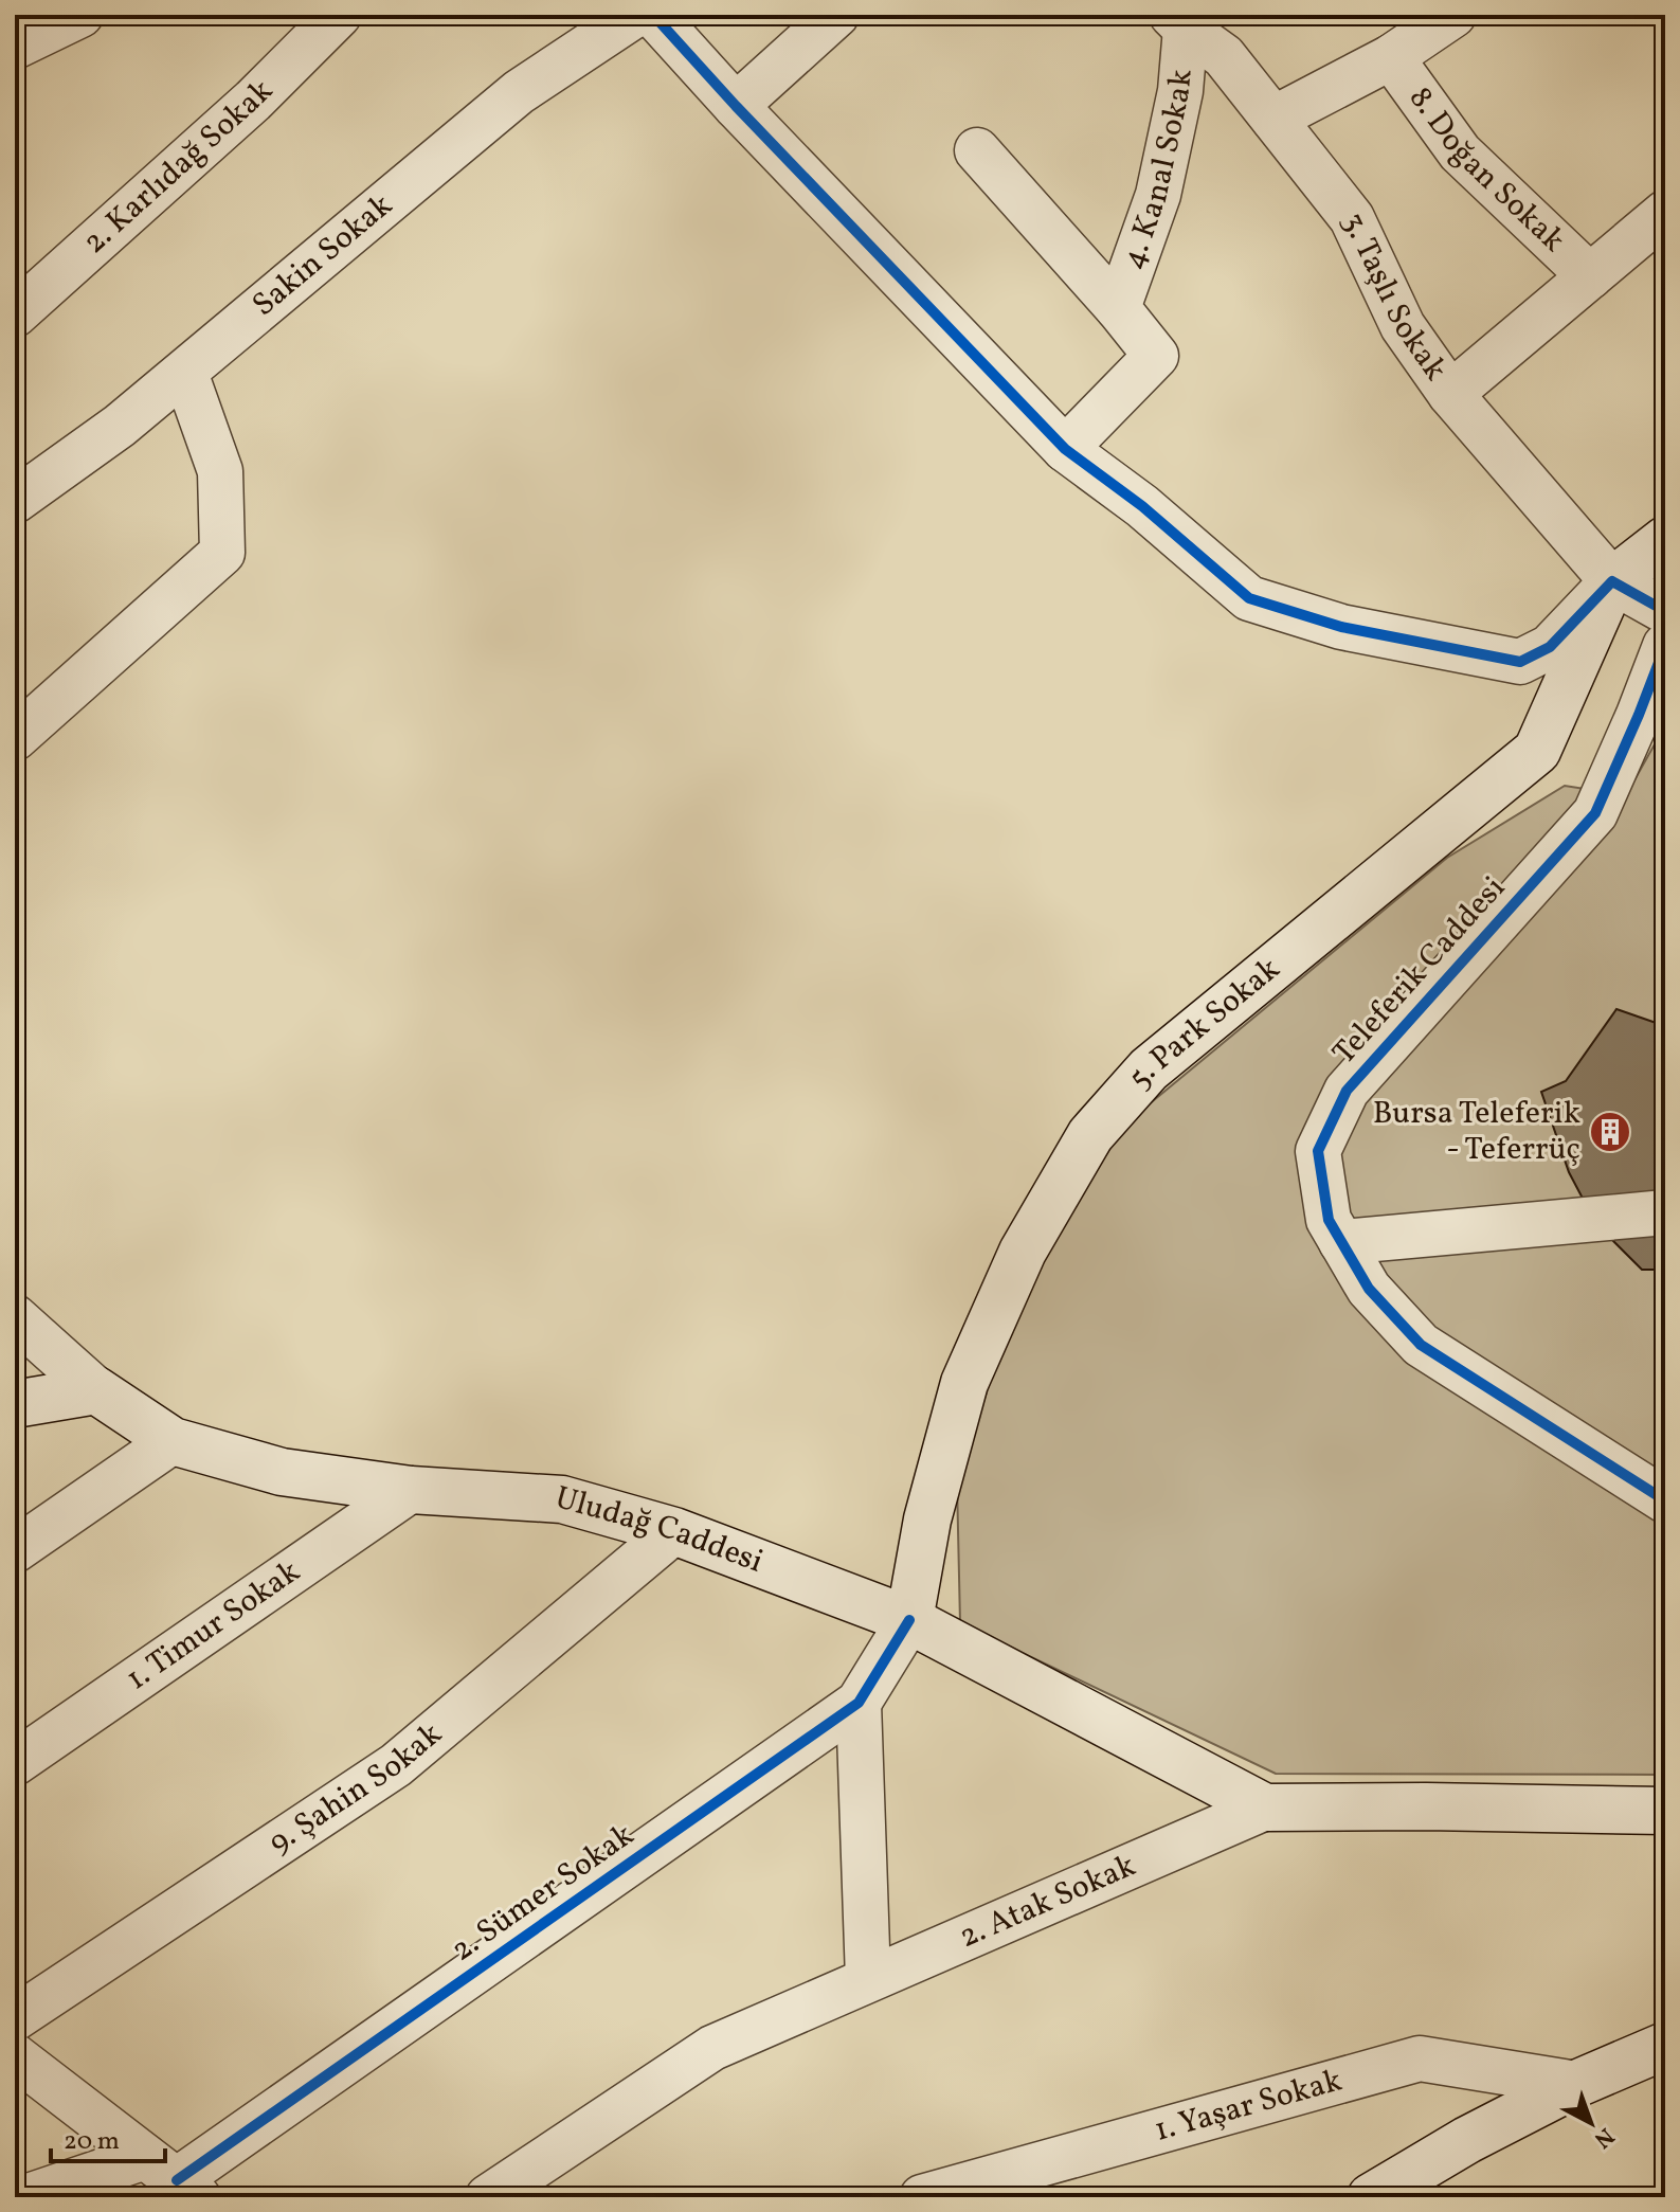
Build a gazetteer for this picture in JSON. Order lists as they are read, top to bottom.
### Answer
{
  "streets": {
    "main road": ["5. Park Sokak", "Uludağ Caddesi", "2. Atak Sokak"],
    "street": [
      "2. Karlıdağ Sokak",
      "8. Doğan Sokak",
      "4. Kanal Sokak",
      "Sakin Sokak",
      "3. Taşlı Sokak",
      "Teleferik Caddesi",
      "1. Timur Sokak",
      "9. Şahin Sokak",
      "2. Sümer Sokak",
      "1. Yaşar Sokak"
    ]
  },
  "crossings": [
    ["8. Doğan Sokak", "3. Taşlı Sokak"],
    ["4. Kanal Sokak", "3. Taşlı Sokak"],
    ["3. Taşlı Sokak", "5. Park Sokak"],
    ["5. Park Sokak", "Uludağ Caddesi"],
    ["5. Park Sokak", "2. Sümer Sokak"],
    ["Uludağ Caddesi", "1. Timur Sokak"],
    ["Uludağ Caddesi", "9. Şahin Sokak"],
    ["Uludağ Caddesi", "2. Sümer Sokak"],
    ["Uludağ Caddesi", "2. Atak Sokak"]
  ],
  "places": {
    "building": ["Bursa Teleferik - Teferrüç"]
  },
  "scale_bar": "20 m",
  "north": "bottom right"
}
